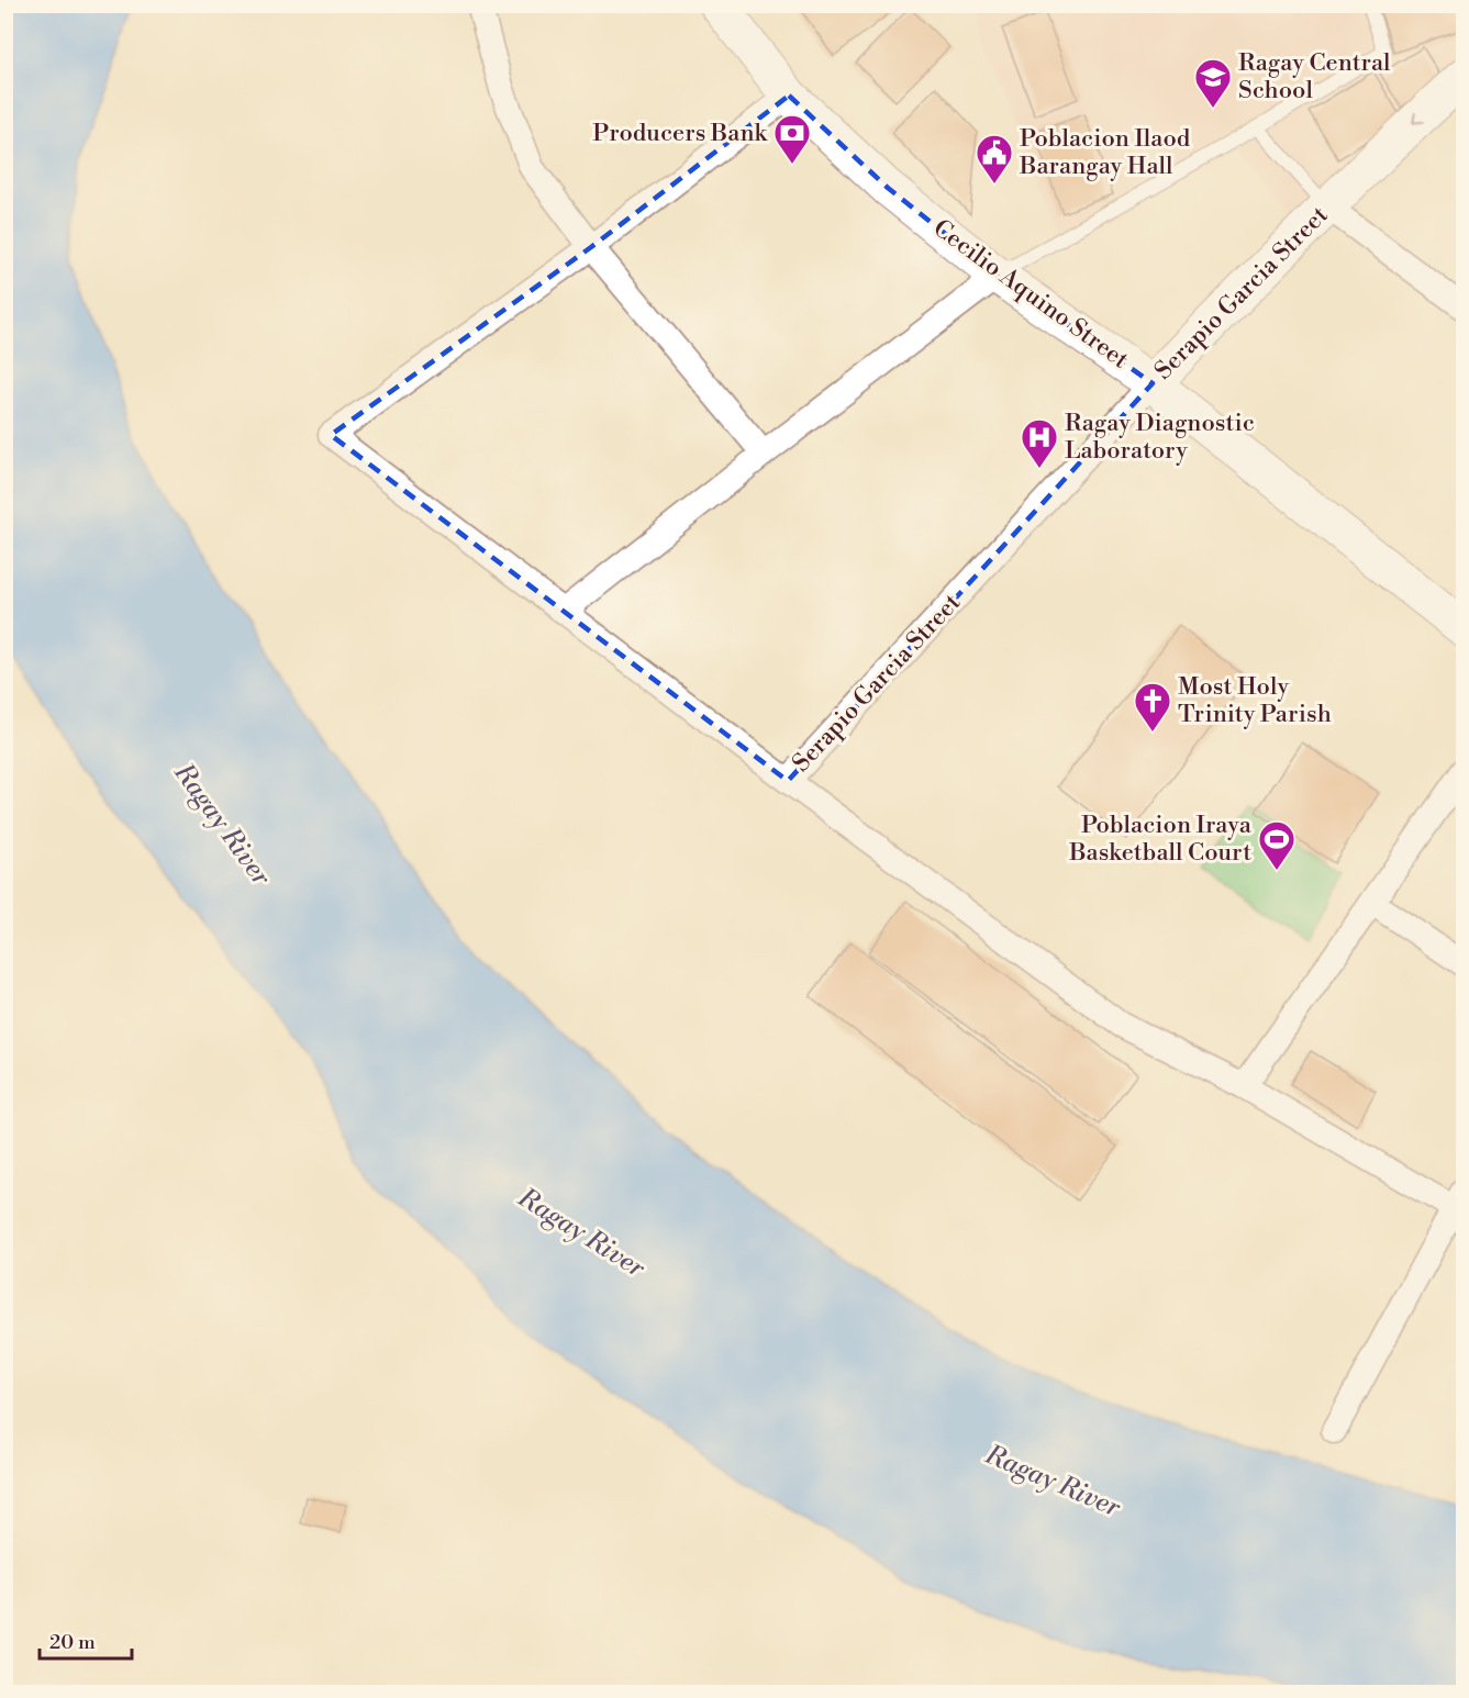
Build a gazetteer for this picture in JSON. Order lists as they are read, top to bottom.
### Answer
{
  "streets": {
    "street": ["Serapio Garcia Street", "Cecilio Aquino Street"]
  },
  "crossings": [
    ["Serapio Garcia Street", "Cecilio Aquino Street"]
  ],
  "water": ["Ragay River"],
  "places": {
    "school or university": ["Ragay Central School"],
    "bank": ["Producers Bank"],
    "public building": ["Poblacion Ilaod Barangay Hall"],
    "hospital": ["Ragay Diagnostic Laboratory"],
    "church": ["Most Holy Trinity Parish"],
    "sports": ["Poblacion Iraya Basketball Court"]
  },
  "scale_bar": "20 m"
}
